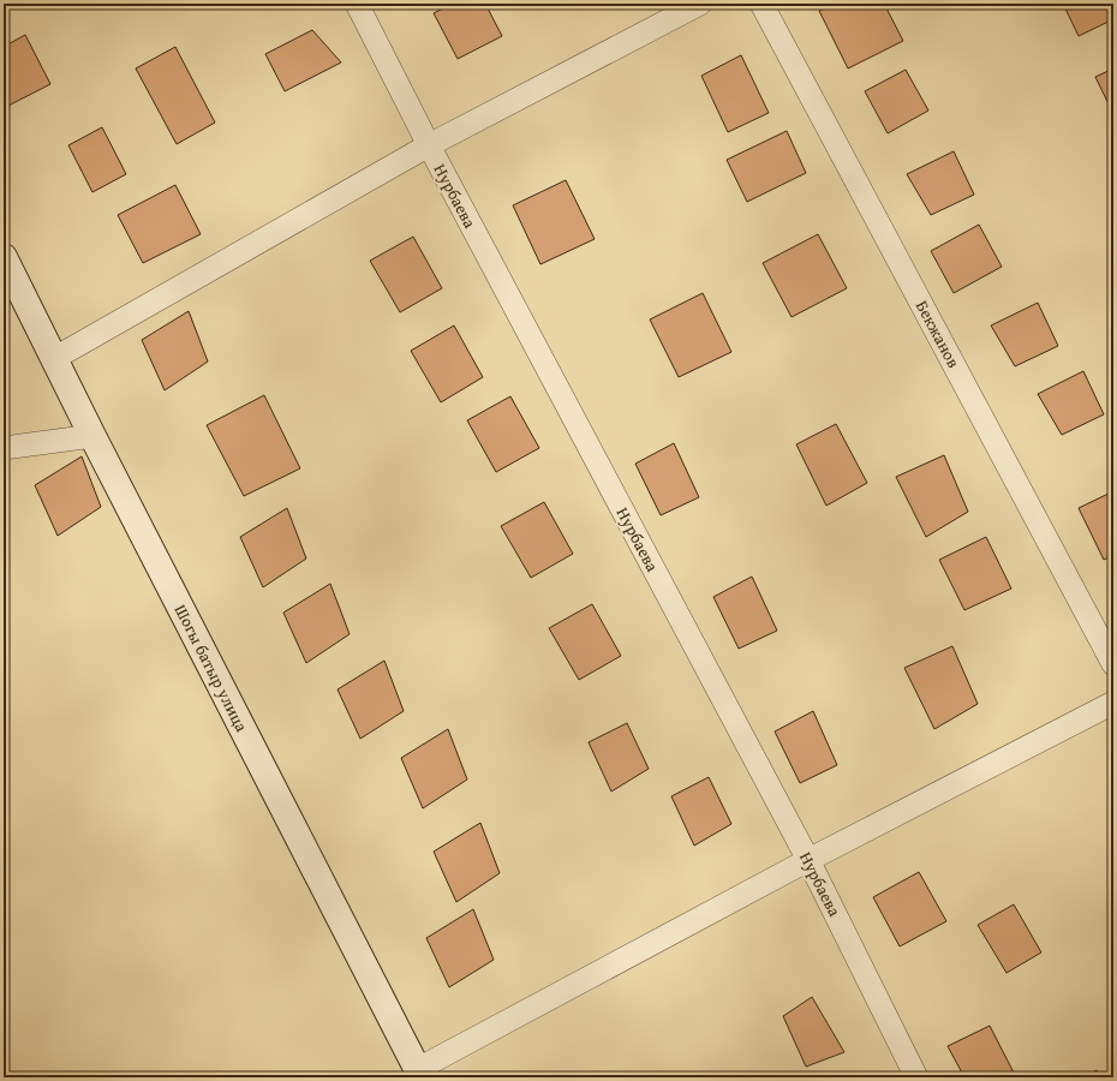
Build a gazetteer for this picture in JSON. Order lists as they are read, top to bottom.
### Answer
{
  "streets": {
    "street": ["Нурбаева", "Бекжанов", "Шогы батыр улица"]
  }
}
